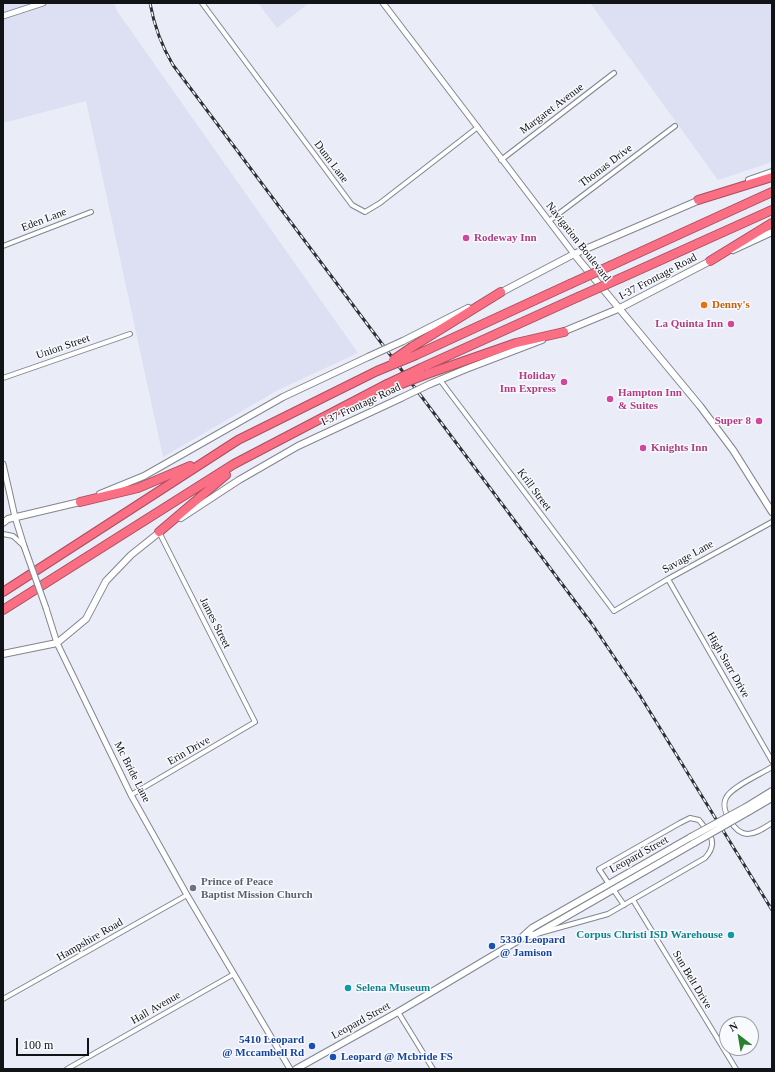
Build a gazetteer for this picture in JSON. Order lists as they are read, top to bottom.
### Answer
{
  "streets": {
    "main road": ["Navigation Boulevard", "I-37 Frontage Road", "Leopard Street"],
    "street": [
      "Margaret Avenue",
      "Dunn Lane",
      "Thomas Drive",
      "Eden Lane",
      "Union Street",
      "Krill Street",
      "Savage Lane",
      "James Street",
      "High Starr Drive",
      "Erin Drive",
      "Mc Bride Lane",
      "Hampshire Road",
      "Sun Belt Drive",
      "Hall Avenue"
    ]
  },
  "crossings": [
    ["Margaret Avenue", "Navigation Boulevard"],
    ["Dunn Lane", "Navigation Boulevard"],
    ["Thomas Drive", "Navigation Boulevard"],
    ["Navigation Boulevard", "I-37 Frontage Road"],
    ["I-37 Frontage Road", "Krill Street"],
    ["I-37 Frontage Road", "James Street"],
    ["I-37 Frontage Road", "Mc Bride Lane"],
    ["Krill Street", "Savage Lane"],
    ["Savage Lane", "High Starr Drive"],
    ["James Street", "Erin Drive"],
    ["Erin Drive", "Mc Bride Lane"],
    ["Mc Bride Lane", "Hampshire Road"],
    ["Mc Bride Lane", "Hall Avenue"]
  ],
  "places": [
    "Rodeway Inn",
    "Denny's",
    "La Quinta Inn",
    "Holiday Inn Express",
    "Hampton Inn & Suites",
    "Super 8",
    "Knights Inn",
    "Prince of Peace Baptist Mission Church",
    "Corpus Christi ISD Warehouse",
    "5330 Leopard @ Jamison",
    "Selena Museum",
    "5410 Leopard @ Mccambell Rd",
    "Leopard @ Mcbride FS"
  ],
  "scale_bar": "100 m",
  "north": "top left"
}
